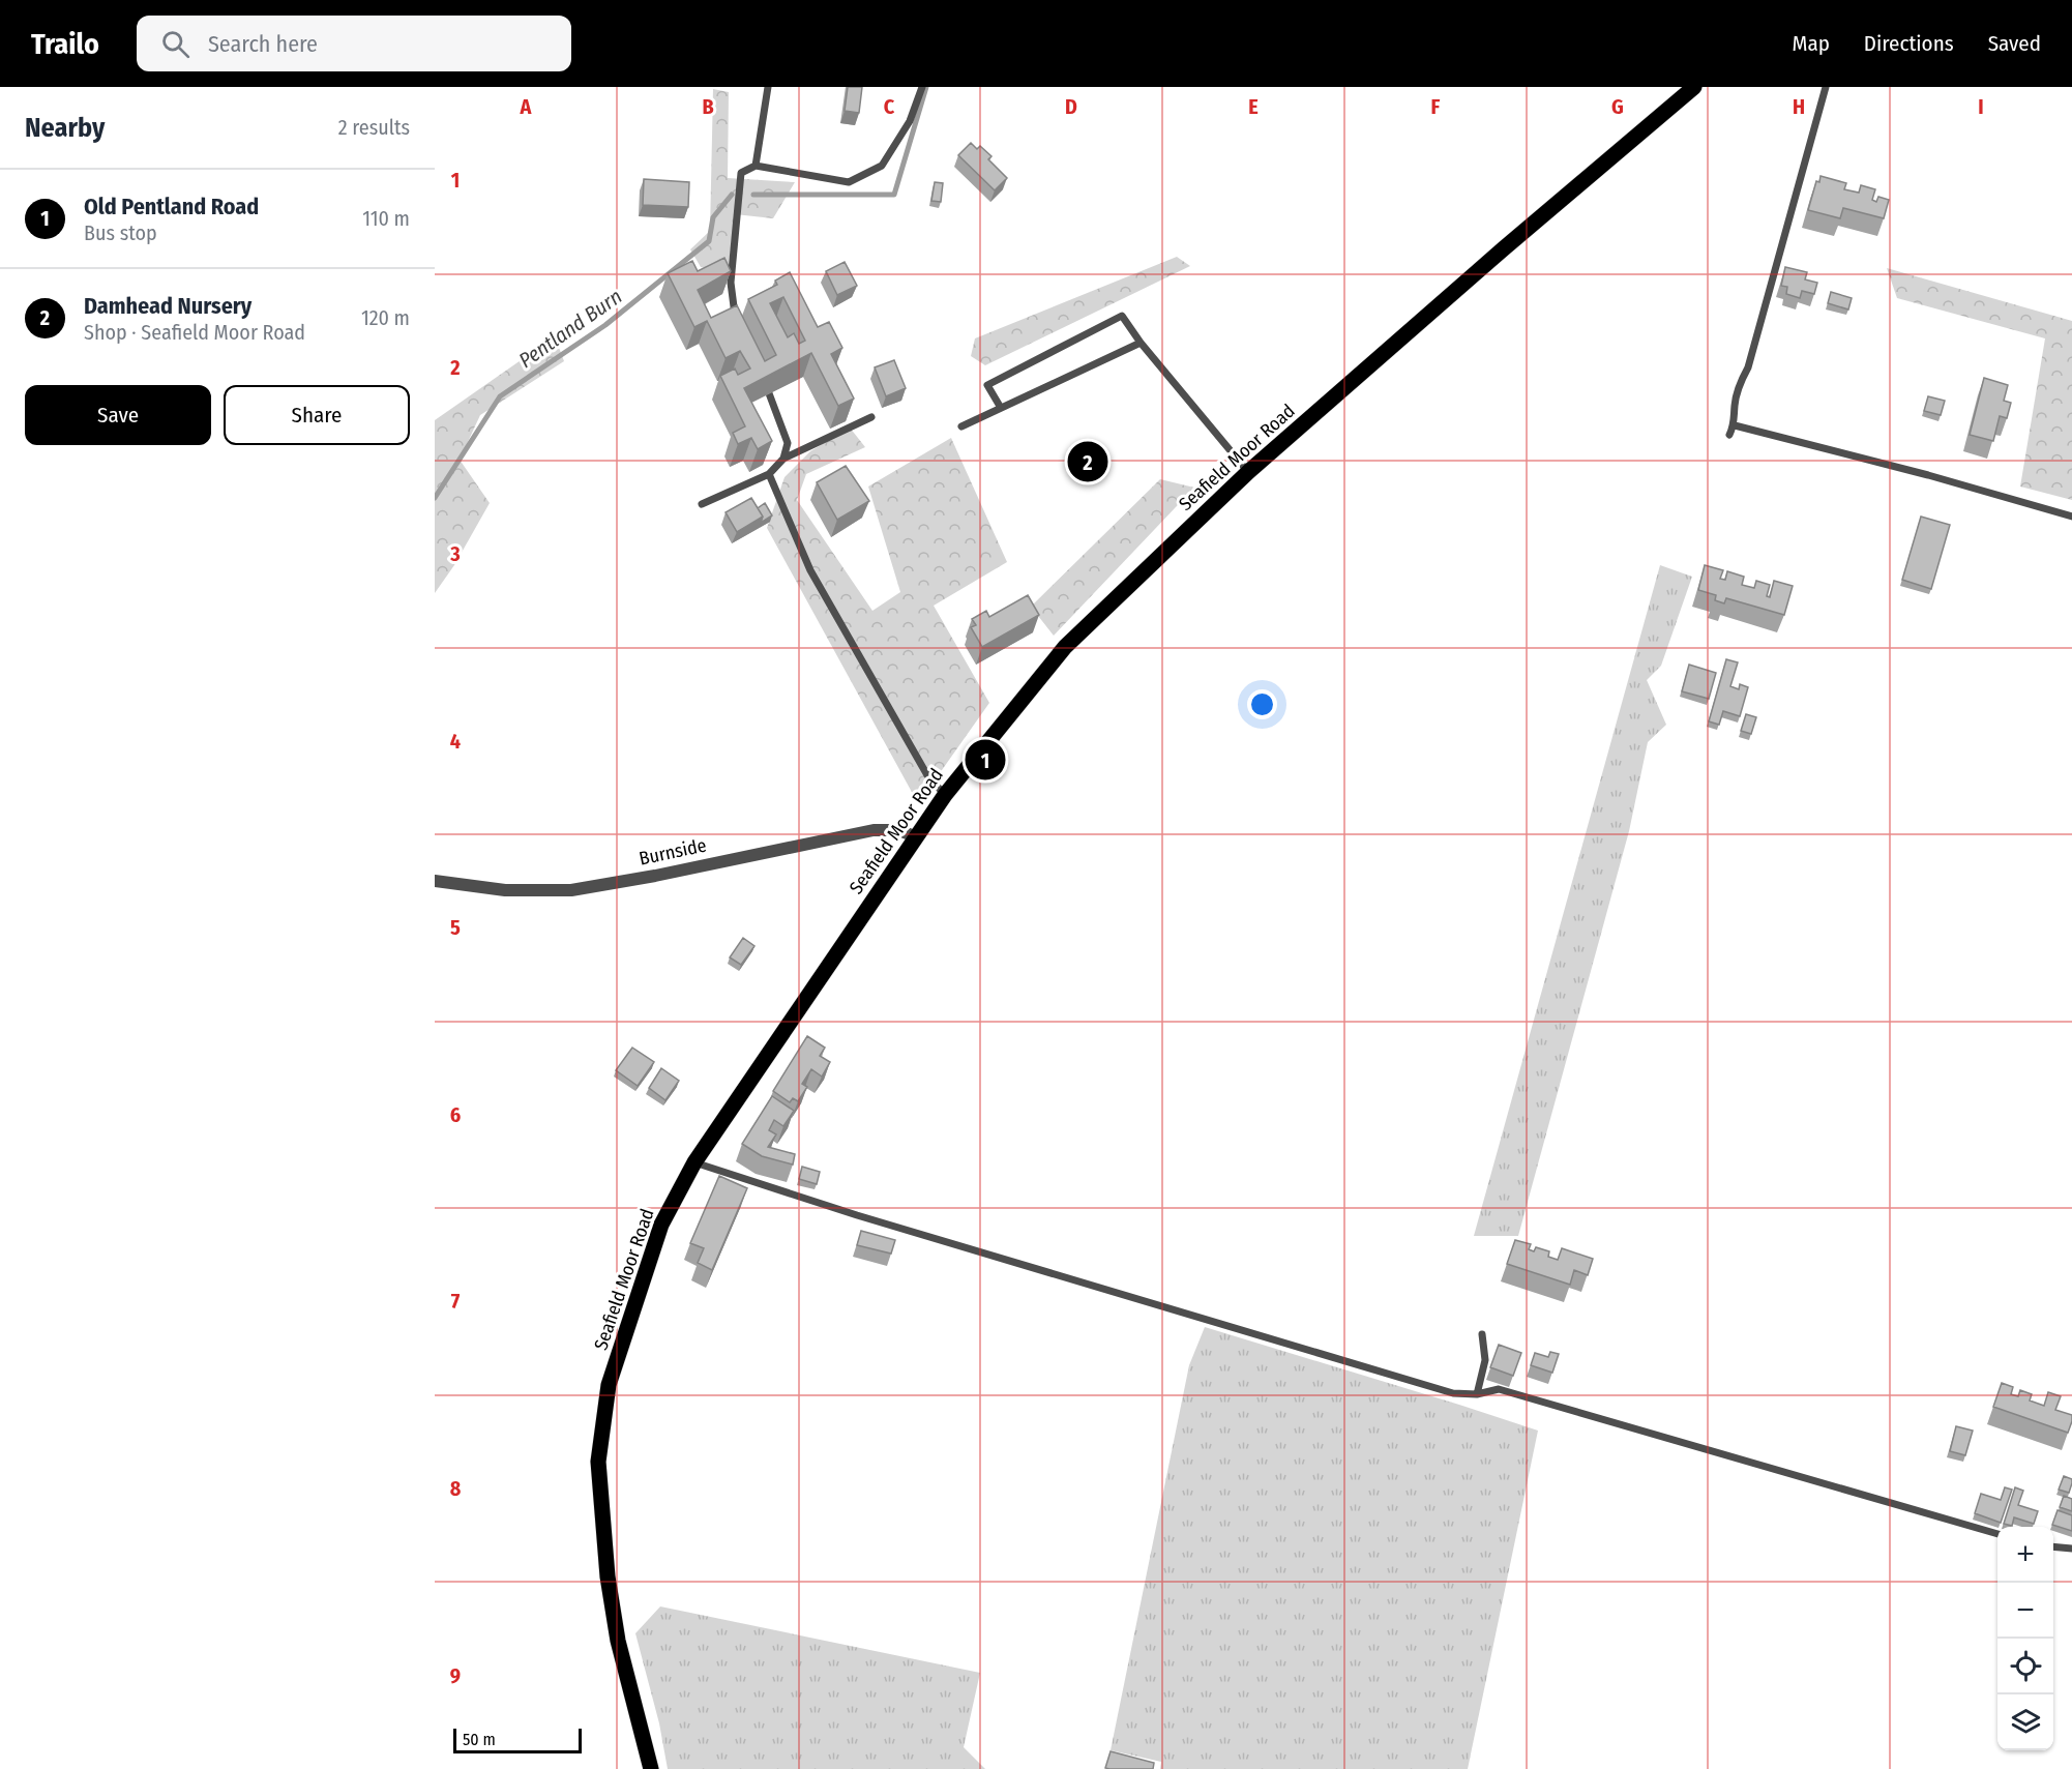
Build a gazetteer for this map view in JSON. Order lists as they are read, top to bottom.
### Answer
{
  "streets": {
    "main road": ["Seafield Moor Road"],
    "street": ["Burnside"]
  },
  "crossings": [
    ["Seafield Moor Road", "Burnside"]
  ],
  "water": ["Pentland Burn"],
  "scale_bar": "50 m",
  "page": {
    "header": "Trailo",
    "search": "Search here",
    "nav": ["Map", "Directions", "Saved"],
    "heading": ["Nearby", "2 results"],
    "list": [
      {
        "mark": "1",
        "name": "Old Pentland Road",
        "note": "Bus stop",
        "value": "110 m"
      },
      {
        "mark": "2",
        "name": "Damhead Nursery",
        "note": "Shop · Seafield Moor Road",
        "value": "120 m"
      }
    ],
    "buttons": ["Save", "Share"],
    "pins": ["2", "1"],
    "map_buttons": ["+", "−"],
    "scale": "50 m"
  },
  "grid": {
    "columns": [
      "A",
      "B",
      "C",
      "D",
      "E",
      "F",
      "G",
      "H",
      "I"
    ],
    "rows": [
      "1",
      "2",
      "3",
      "4",
      "5",
      "6",
      "7",
      "8",
      "9"
    ]
  }
}
